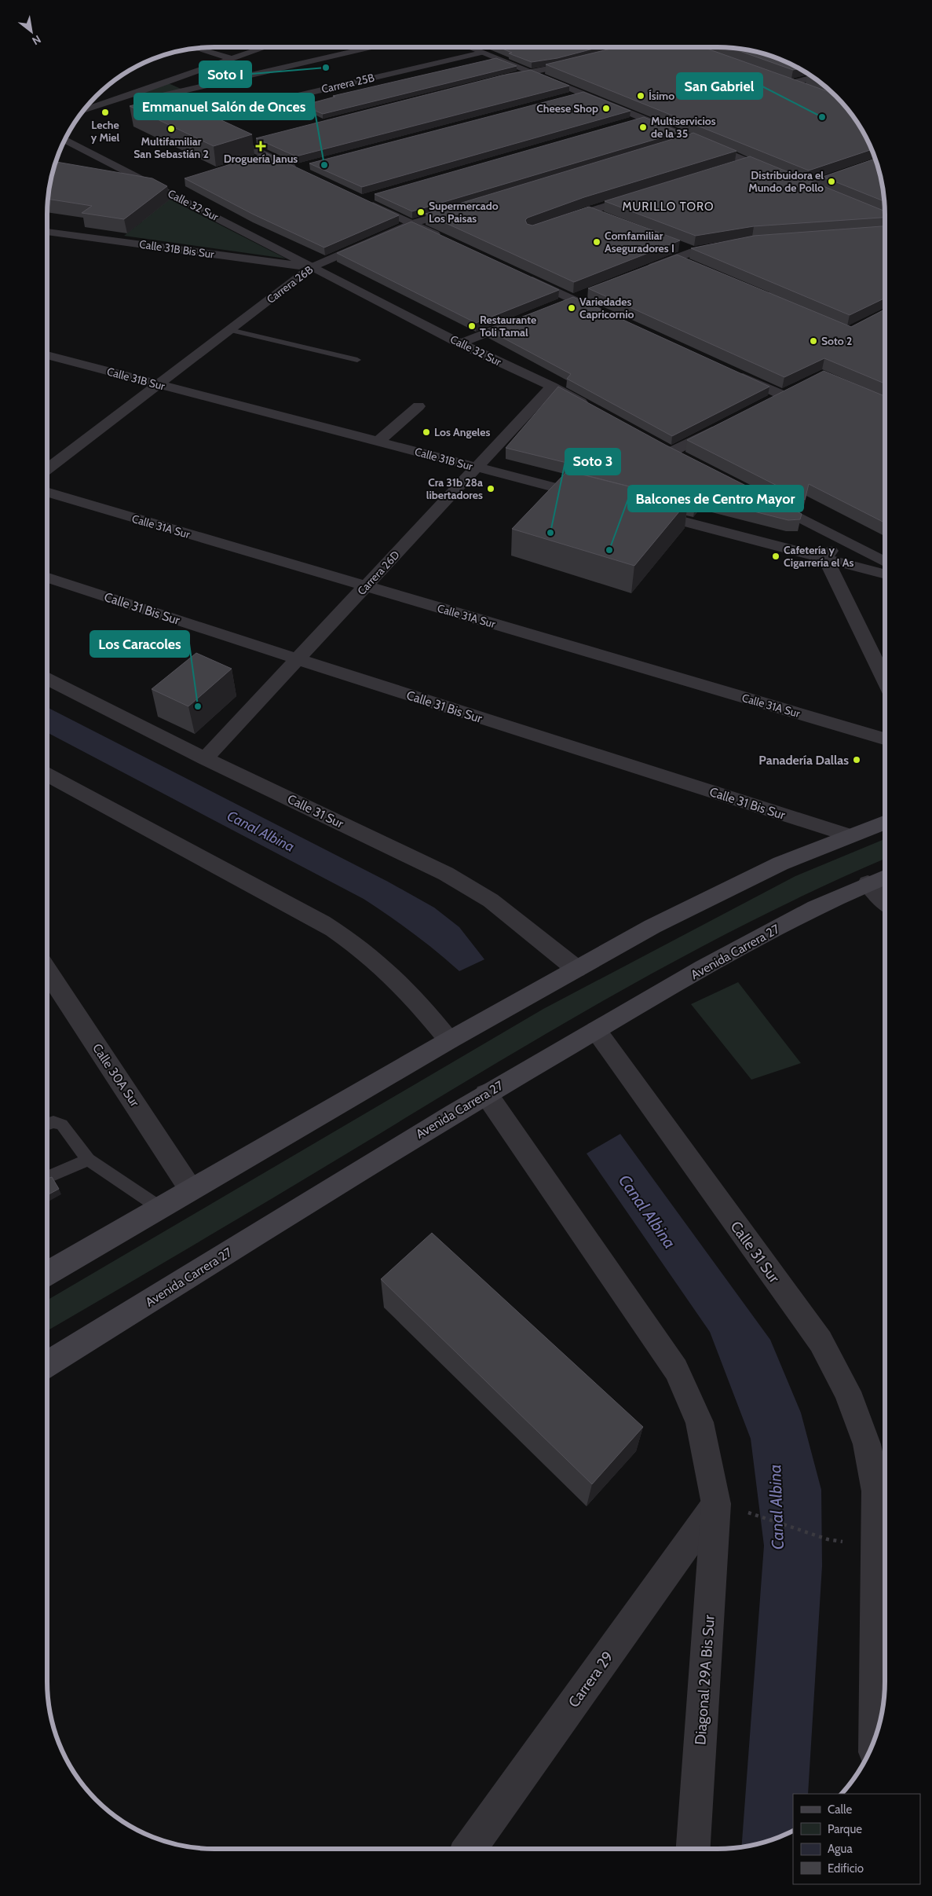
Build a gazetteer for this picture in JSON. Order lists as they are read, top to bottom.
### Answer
{
  "streets": {
    "main road": ["Avenida Carrera 27"],
    "street": [
      "Carrera 25B",
      "Calle 32 Sur",
      "Calle 31B Bis Sur",
      "Carrera 26B",
      "Calle 31B Sur",
      "Calle 31A Sur",
      "Carrera 26D",
      "Calle 31 Bis Sur",
      "Calle 31 Sur",
      "Calle 30A Sur",
      "Carrera 29",
      "Diagonal 29A Bis Sur"
    ]
  },
  "crossings": [
    ["Calle 32 Sur", "Calle 31B Bis Sur"],
    ["Calle 32 Sur", "Carrera 26B"],
    ["Calle 32 Sur", "Carrera 26D"],
    ["Calle 31B Bis Sur", "Carrera 26B"],
    ["Carrera 26B", "Calle 31B Sur"],
    ["Calle 31B Sur", "Carrera 26D"],
    ["Calle 31A Sur", "Carrera 26D"],
    ["Carrera 26D", "Calle 31 Bis Sur"],
    ["Carrera 26D", "Calle 31 Sur"],
    ["Calle 31 Sur", "Avenida Carrera 27"],
    ["Carrera 29", "Diagonal 29A Bis Sur"]
  ],
  "districts": ["MURILLO TORO"],
  "water": ["Canal Albina"],
  "places": {
    "other": [
      "Soto I",
      "Ísimo",
      "Cheese Shop",
      "Leche y Miel",
      "San Gabriel",
      "Multiservicios de la 35",
      "Multifamiliar San Sebastián 2",
      "Emmanuel Salón de Onces",
      "Distribuidora el Mundo de Pollo",
      "Supermercado Los Paisas",
      "Comfamiliar Aseguradores I",
      "Variedades Capricornio",
      "Restaurante Toli Tamal",
      "Soto 2",
      "Los Angeles",
      "Cra 31b 28a libertadores",
      "Soto 3",
      "Balcones de Centro Mayor",
      "Cafetería y Cigarrería el As",
      "Los Caracoles",
      "Panadería Dallas"
    ],
    "health": ["Droguería Janus"]
  },
  "legend": [
    "Calle",
    "Parque",
    "Agua",
    "Edificio"
  ],
  "north": "bottom right"
}
